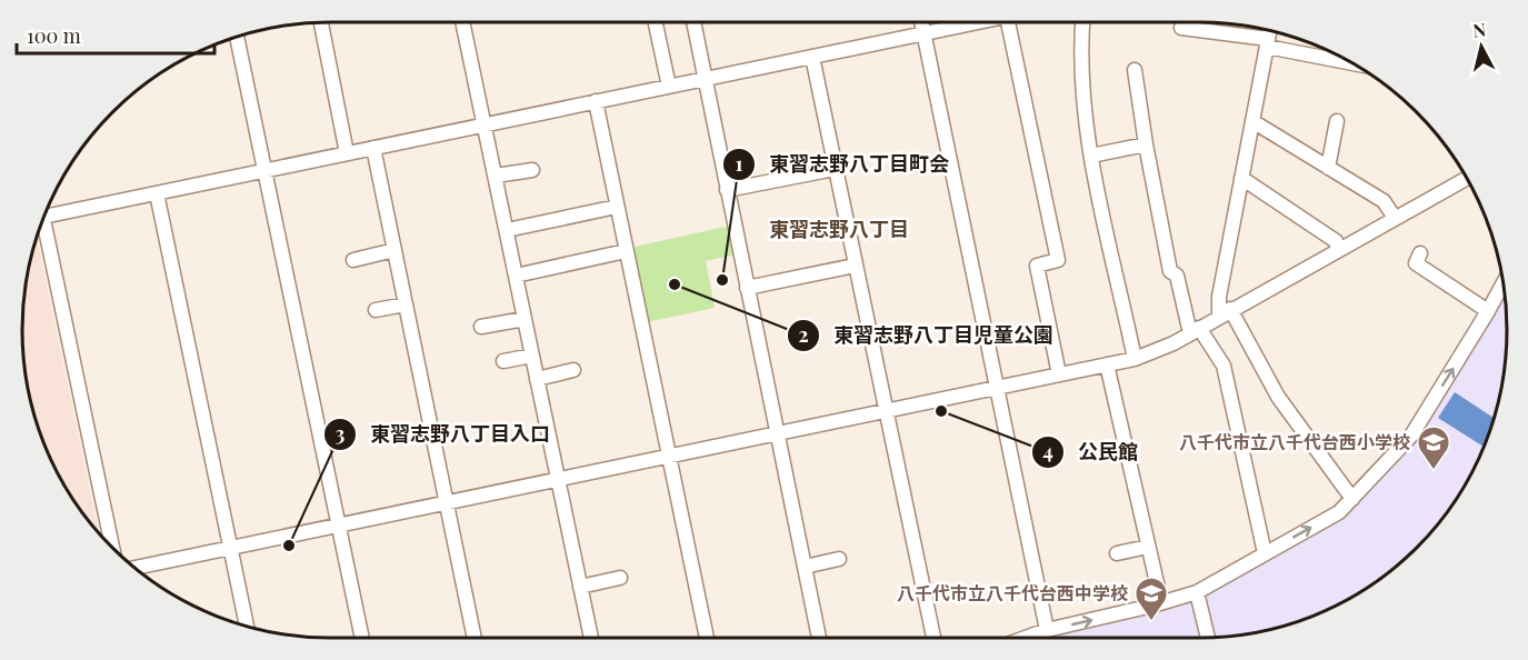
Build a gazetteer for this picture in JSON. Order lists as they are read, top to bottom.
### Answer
{
  "districts": ["東習志野八丁目"],
  "places": {
    "other": [
      "東習志野八丁目町会",
      "東習志野八丁目児童公園",
      "公民館",
      "東習志野八丁目入口"
    ],
    "school or university": ["八千代市立八千代台西小学校", "八千代市立八千代台西中学校"]
  },
  "scale_bar": "100 m",
  "north": "top"
}
